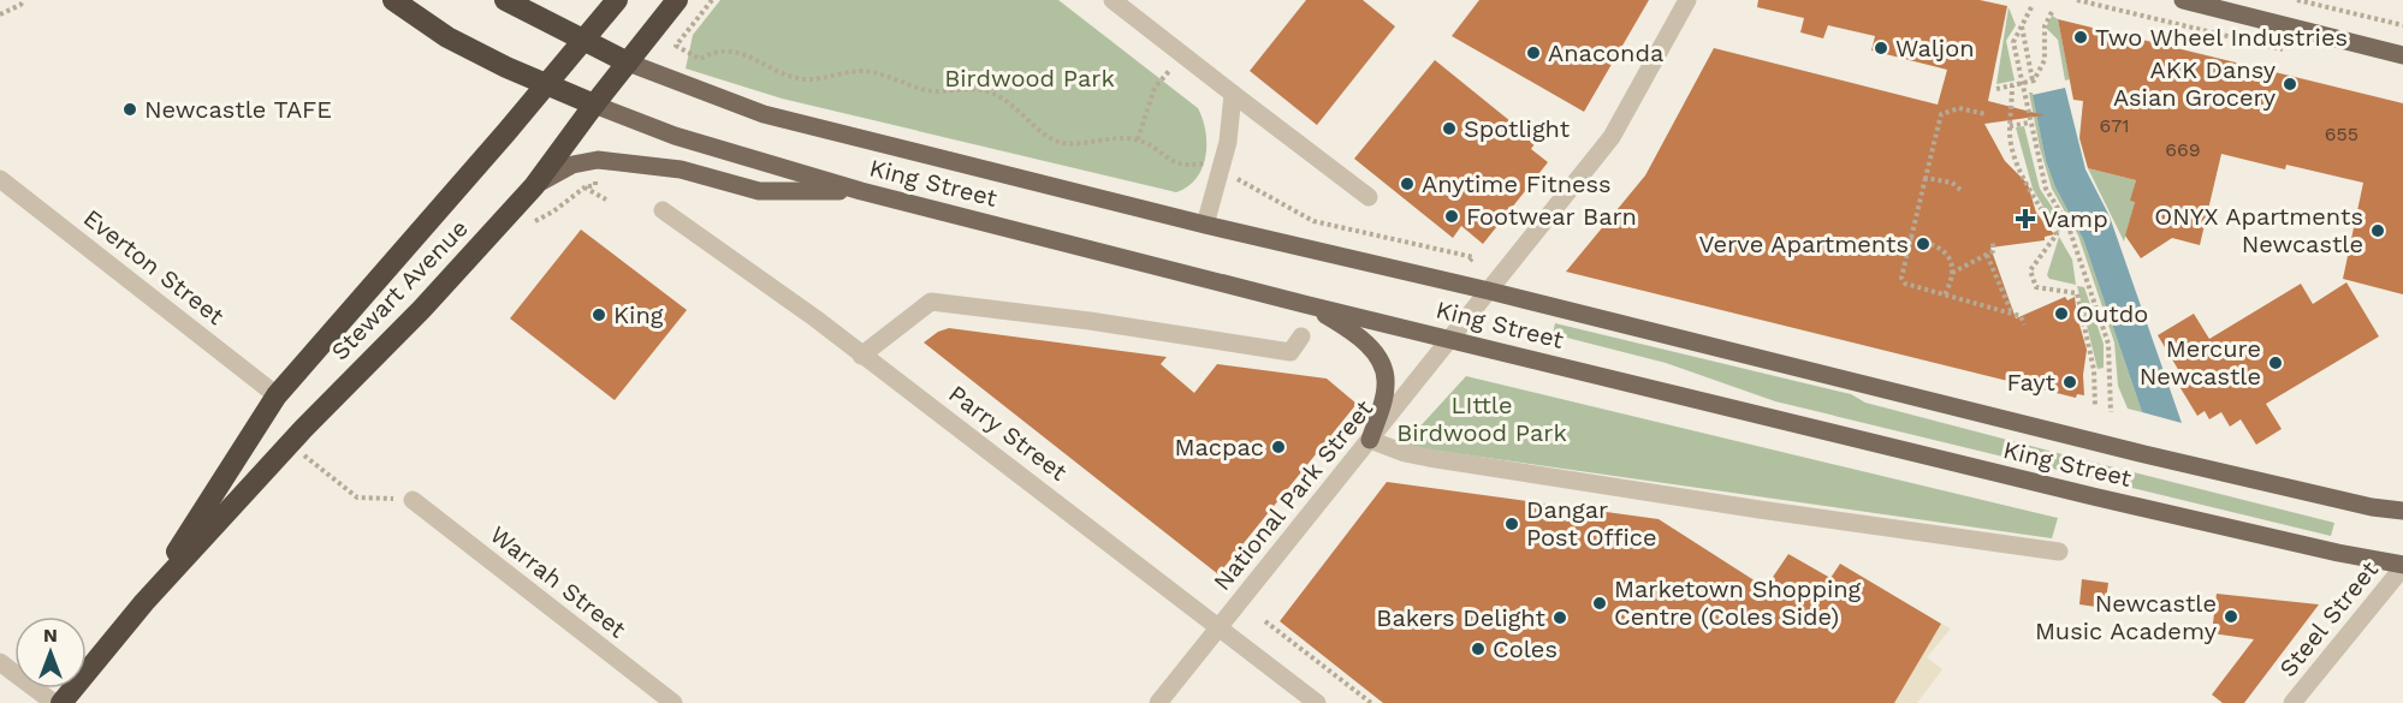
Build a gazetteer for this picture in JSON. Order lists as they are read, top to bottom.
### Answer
{
  "streets": {
    "highway": ["Stewart Avenue"],
    "main road": ["King Street"],
    "street": [
      "Everton Street",
      "Parry Street",
      "National Park Street",
      "Warrah Street",
      "Steel Street"
    ]
  },
  "crossings": [
    ["King Street", "Stewart Avenue"],
    ["King Street", "National Park Street"],
    ["King Street", "Steel Street"],
    ["Everton Street", "Stewart Avenue"],
    ["Parry Street", "National Park Street"]
  ],
  "parks": ["Birdwood Park", "LIttle Birdwood Park"],
  "places": {
    "other": [
      "Two Wheel Industries",
      "Waljon",
      "Anaconda",
      "AKK Dansy Asian Grocery",
      "Newcastle TAFE",
      "Spotlight",
      "Anytime Fitness",
      "Footwear Barn",
      "ONYX Apartments Newcastle",
      "Verve Apartments",
      "Outdo",
      "King",
      "Mercure Newcastle",
      "Fayt",
      "Macpac",
      "Dangar Post Office",
      "Marketown Shopping Centre (Coles Side)",
      "Newcastle Music Academy",
      "Bakers Delight",
      "Coles"
    ],
    "health": ["Vamp"]
  },
  "house_numbers": ["671", "655", "669"],
  "north": "top"
}
